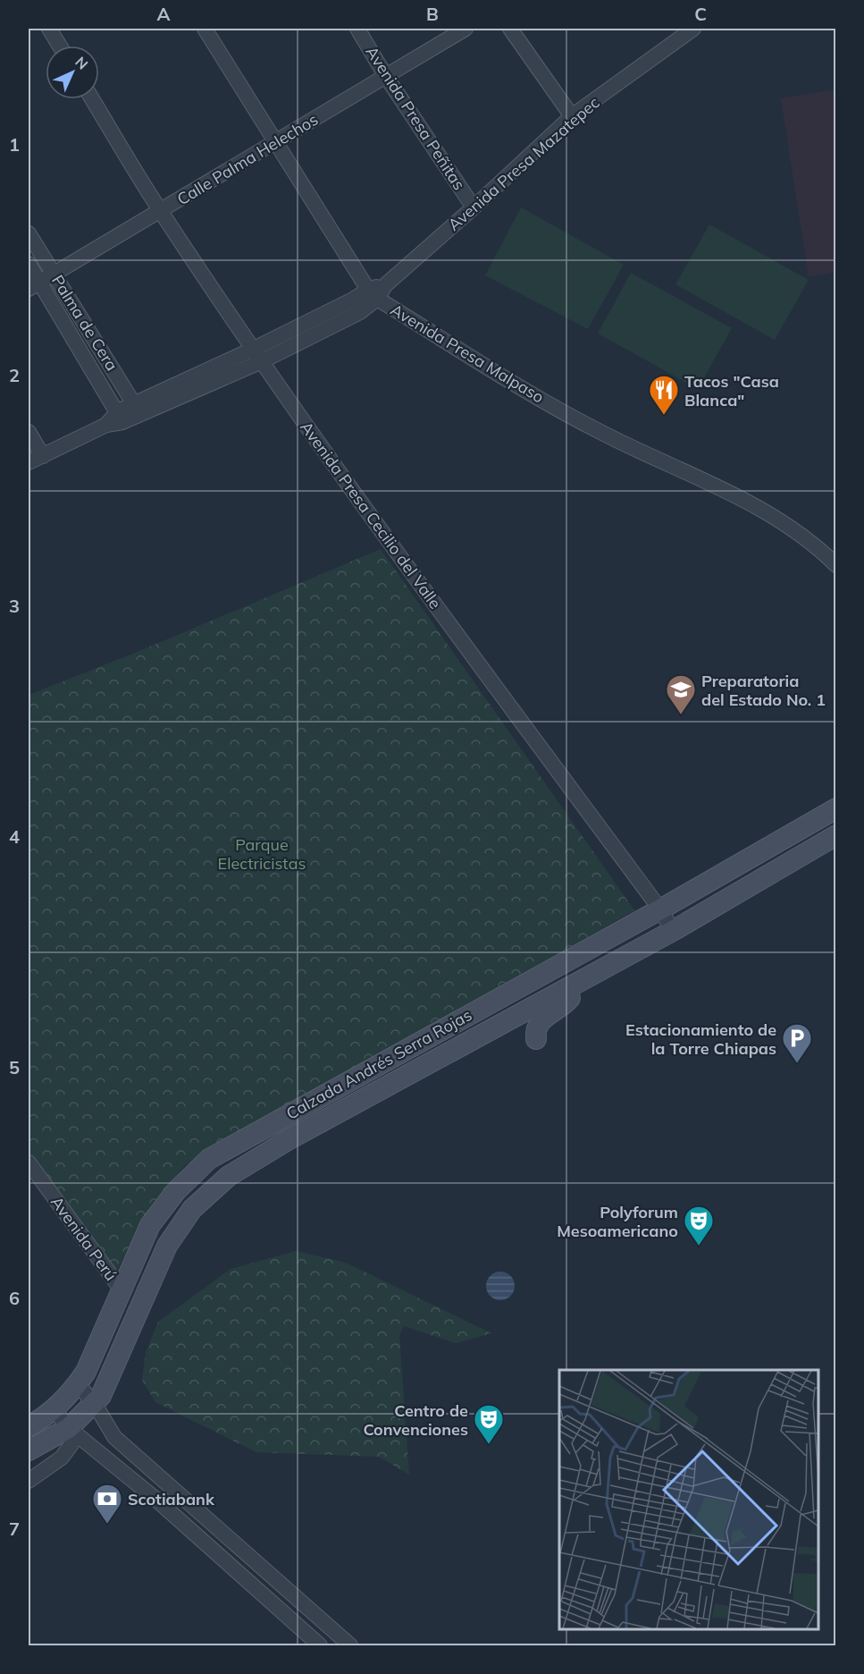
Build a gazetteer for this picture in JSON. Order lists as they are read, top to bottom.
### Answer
{
  "streets": {
    "main road": ["Calzada Andrés Serra Rojas"],
    "street": [
      "Avenida Presa Peñitas",
      "Calle Palma Helechos",
      "Avenida Presa Mazatepec",
      "Palma de Cera",
      "Avenida Presa Malpaso",
      "Avenida Presa Cecilio del Valle",
      "Avenida Perú"
    ]
  },
  "crossings": [
    ["Avenida Presa Peñitas", "Calle Palma Helechos"],
    ["Avenida Presa Peñitas", "Avenida Presa Mazatepec"],
    ["Calle Palma Helechos", "Palma de Cera"],
    ["Calle Palma Helechos", "Avenida Presa Malpaso"],
    ["Calle Palma Helechos", "Avenida Presa Cecilio del Valle"],
    ["Avenida Presa Mazatepec", "Palma de Cera"],
    ["Avenida Presa Mazatepec", "Avenida Presa Malpaso"],
    ["Avenida Presa Mazatepec", "Avenida Presa Cecilio del Valle"],
    ["Avenida Presa Cecilio del Valle", "Calzada Andrés Serra Rojas"],
    ["Calzada Andrés Serra Rojas", "Avenida Perú"]
  ],
  "parks": ["Parque Electricistas"],
  "places": {
    "restaurant": ["Tacos \"Casa Blanca\""],
    "school or university": ["Preparatoria del Estado No. 1"],
    "parking": ["Estacionamiento de la Torre Chiapas"],
    "theatre": ["Polyforum Mesoamericano", "Centro de Convenciones"],
    "bank": ["Scotiabank"]
  },
  "north": "top right",
  "grid": {
    "columns": ["A", "B", "C"],
    "rows": [
      "1",
      "2",
      "3",
      "4",
      "5",
      "6",
      "7"
    ]
  }
}
